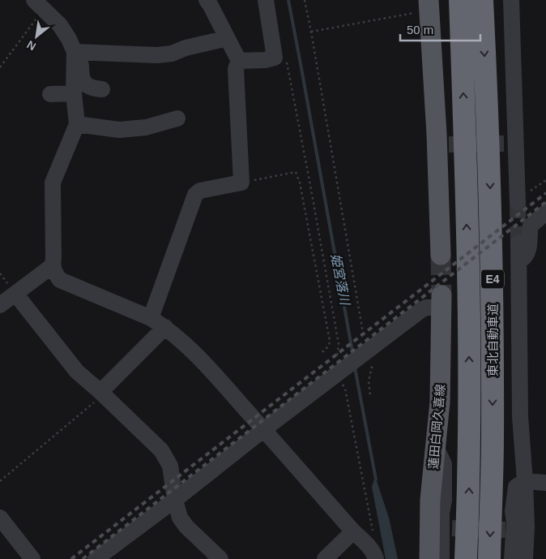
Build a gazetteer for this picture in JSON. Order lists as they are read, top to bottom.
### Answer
{
  "streets": {
    "highway": ["E4", "東北自動車道"],
    "main road": ["蓮田白岡久喜線"]
  },
  "water": ["姫宮落川"],
  "scale_bar": "50 m",
  "north": "bottom left"
}
